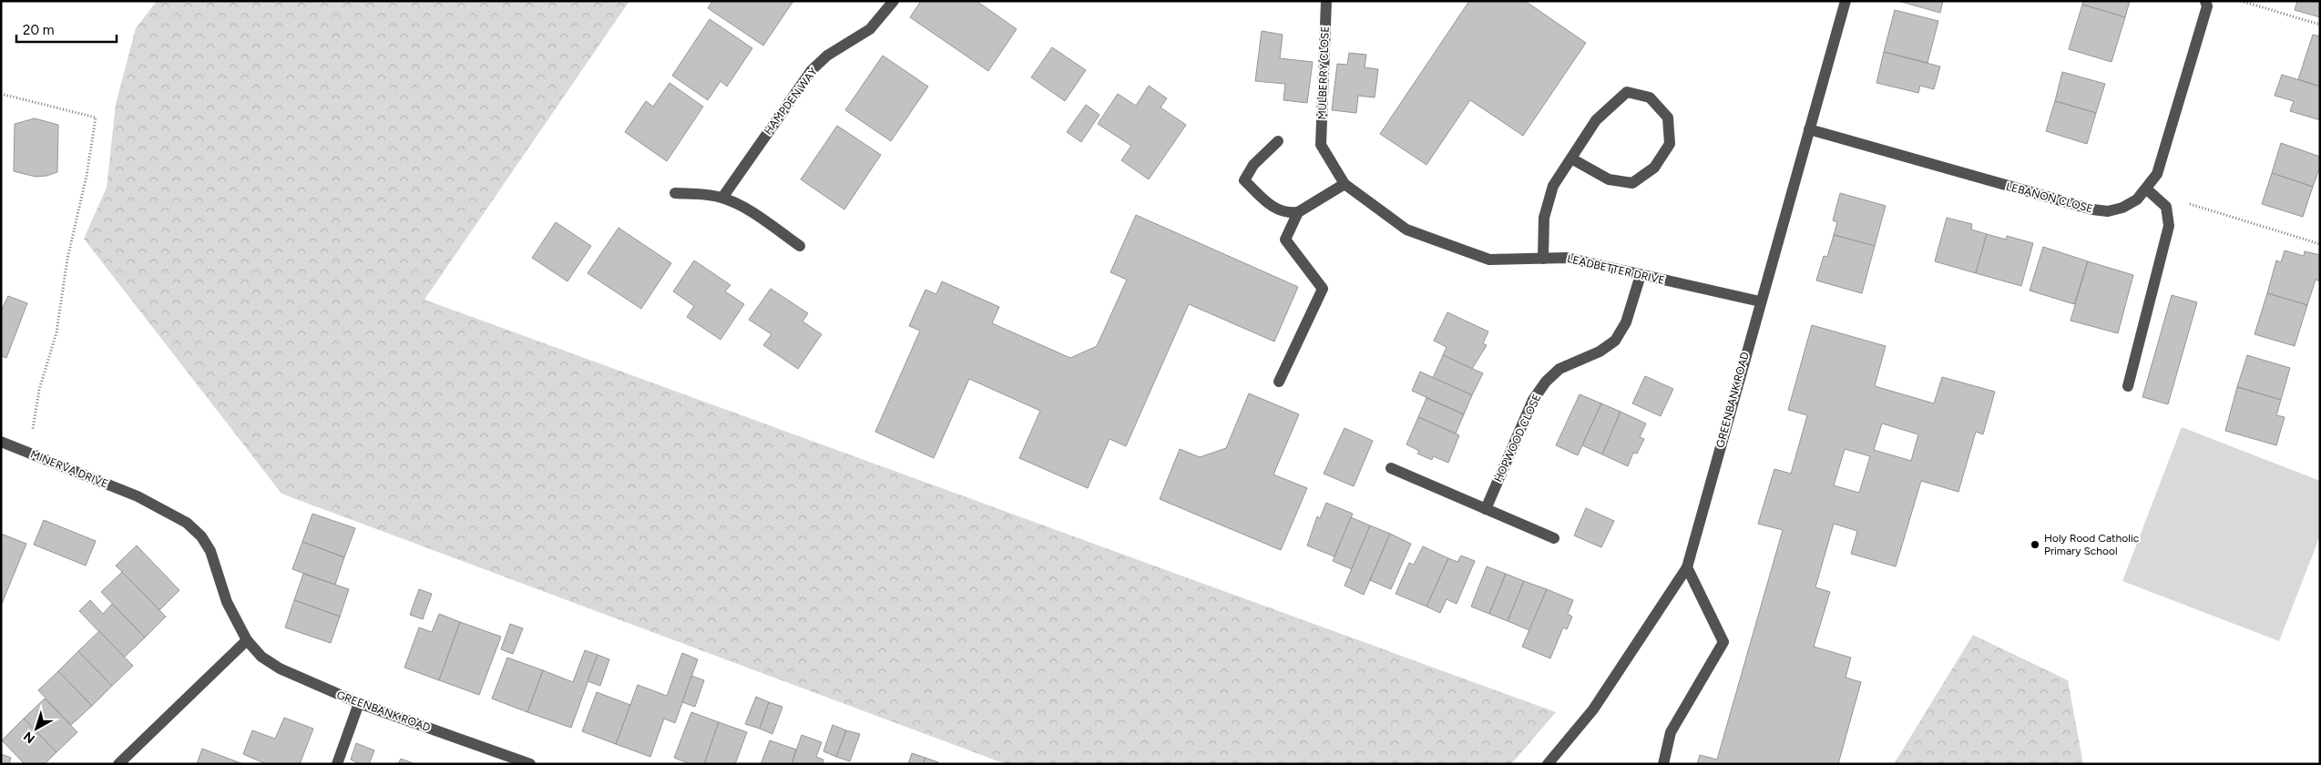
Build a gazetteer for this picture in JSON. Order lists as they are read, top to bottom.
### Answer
{
  "streets": {
    "street": [
      "MULBERRY CLOSE",
      "HAMPDEN WAY",
      "LEBANON CLOSE",
      "LEADBETTER DRIVE",
      "GREENBANK ROAD",
      "HOPWOOD CLOSE",
      "MINERVA DRIVE"
    ]
  },
  "crossings": [
    ["MULBERRY CLOSE", "LEADBETTER DRIVE"],
    ["LEBANON CLOSE", "GREENBANK ROAD"],
    ["LEADBETTER DRIVE", "GREENBANK ROAD"],
    ["LEADBETTER DRIVE", "HOPWOOD CLOSE"],
    ["GREENBANK ROAD", "MINERVA DRIVE"]
  ],
  "places": ["Holy Rood Catholic Primary School"],
  "scale_bar": "20 m",
  "north": "bottom left"
}
